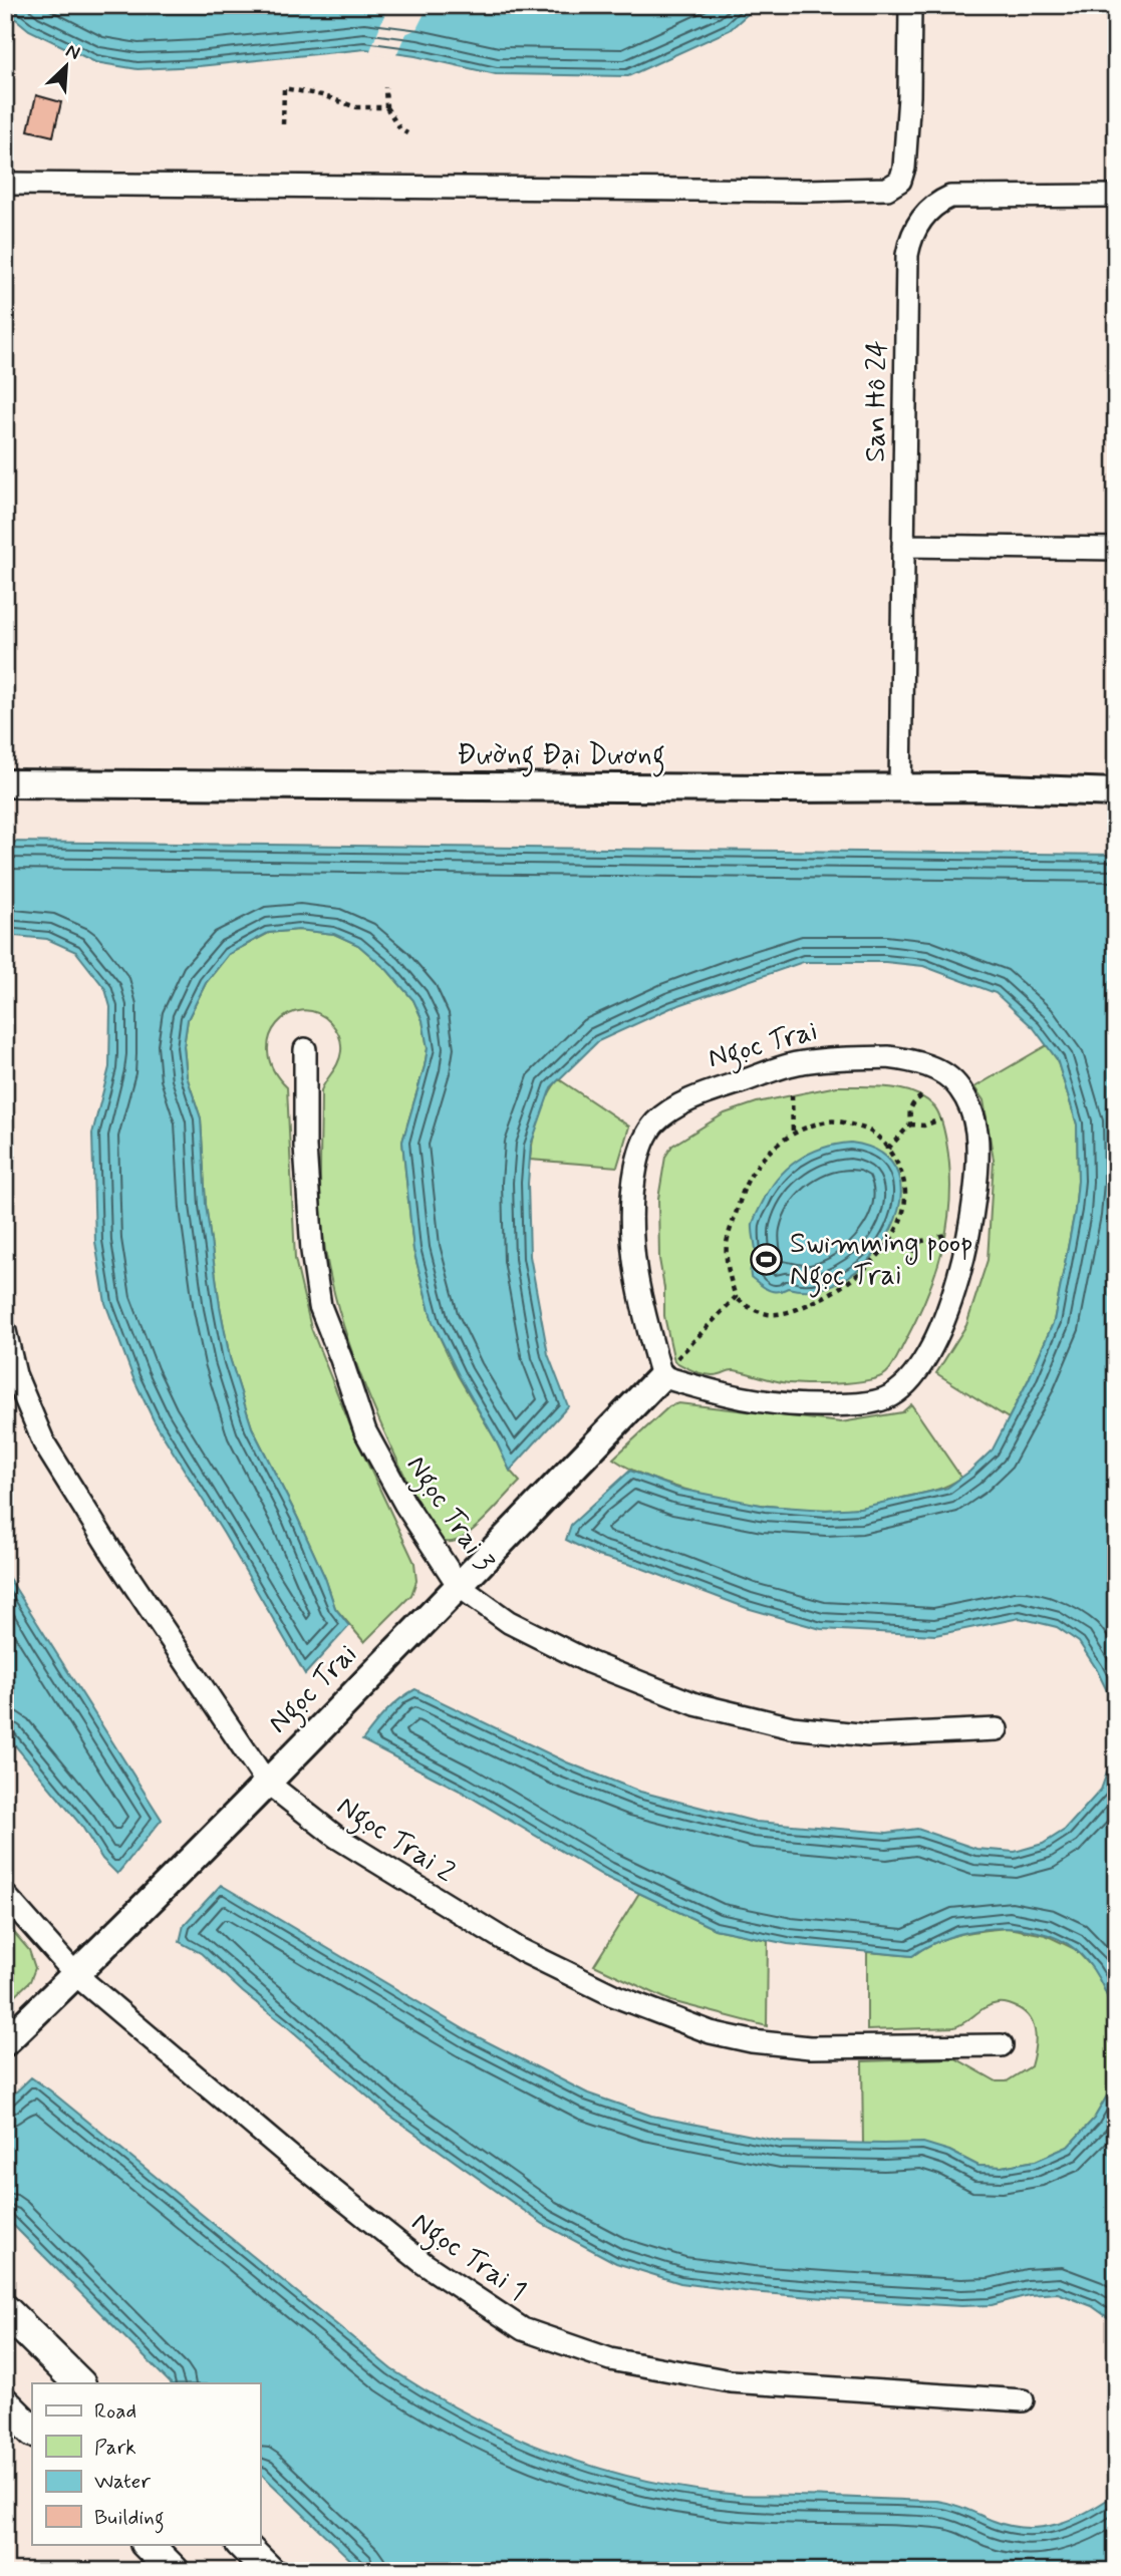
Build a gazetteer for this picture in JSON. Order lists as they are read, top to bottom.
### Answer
{
  "streets": {
    "street": [
      "San Hô 24",
      "Đường Đại Dương",
      "Ngọc Trai",
      "Ngọc Trai 3",
      "Ngọc Trai 2",
      "Ngọc Trai 1"
    ]
  },
  "crossings": [
    ["San Hô 24", "Đường Đại Dương"],
    ["Ngọc Trai", "Ngọc Trai 3"],
    ["Ngọc Trai", "Ngọc Trai 2"],
    ["Ngọc Trai", "Ngọc Trai 1"]
  ],
  "places": {
    "sports": ["Swimming poop Ngọc Trai"]
  },
  "legend": [
    "Road",
    "Park",
    "Water",
    "Building"
  ],
  "north": "top right"
}
